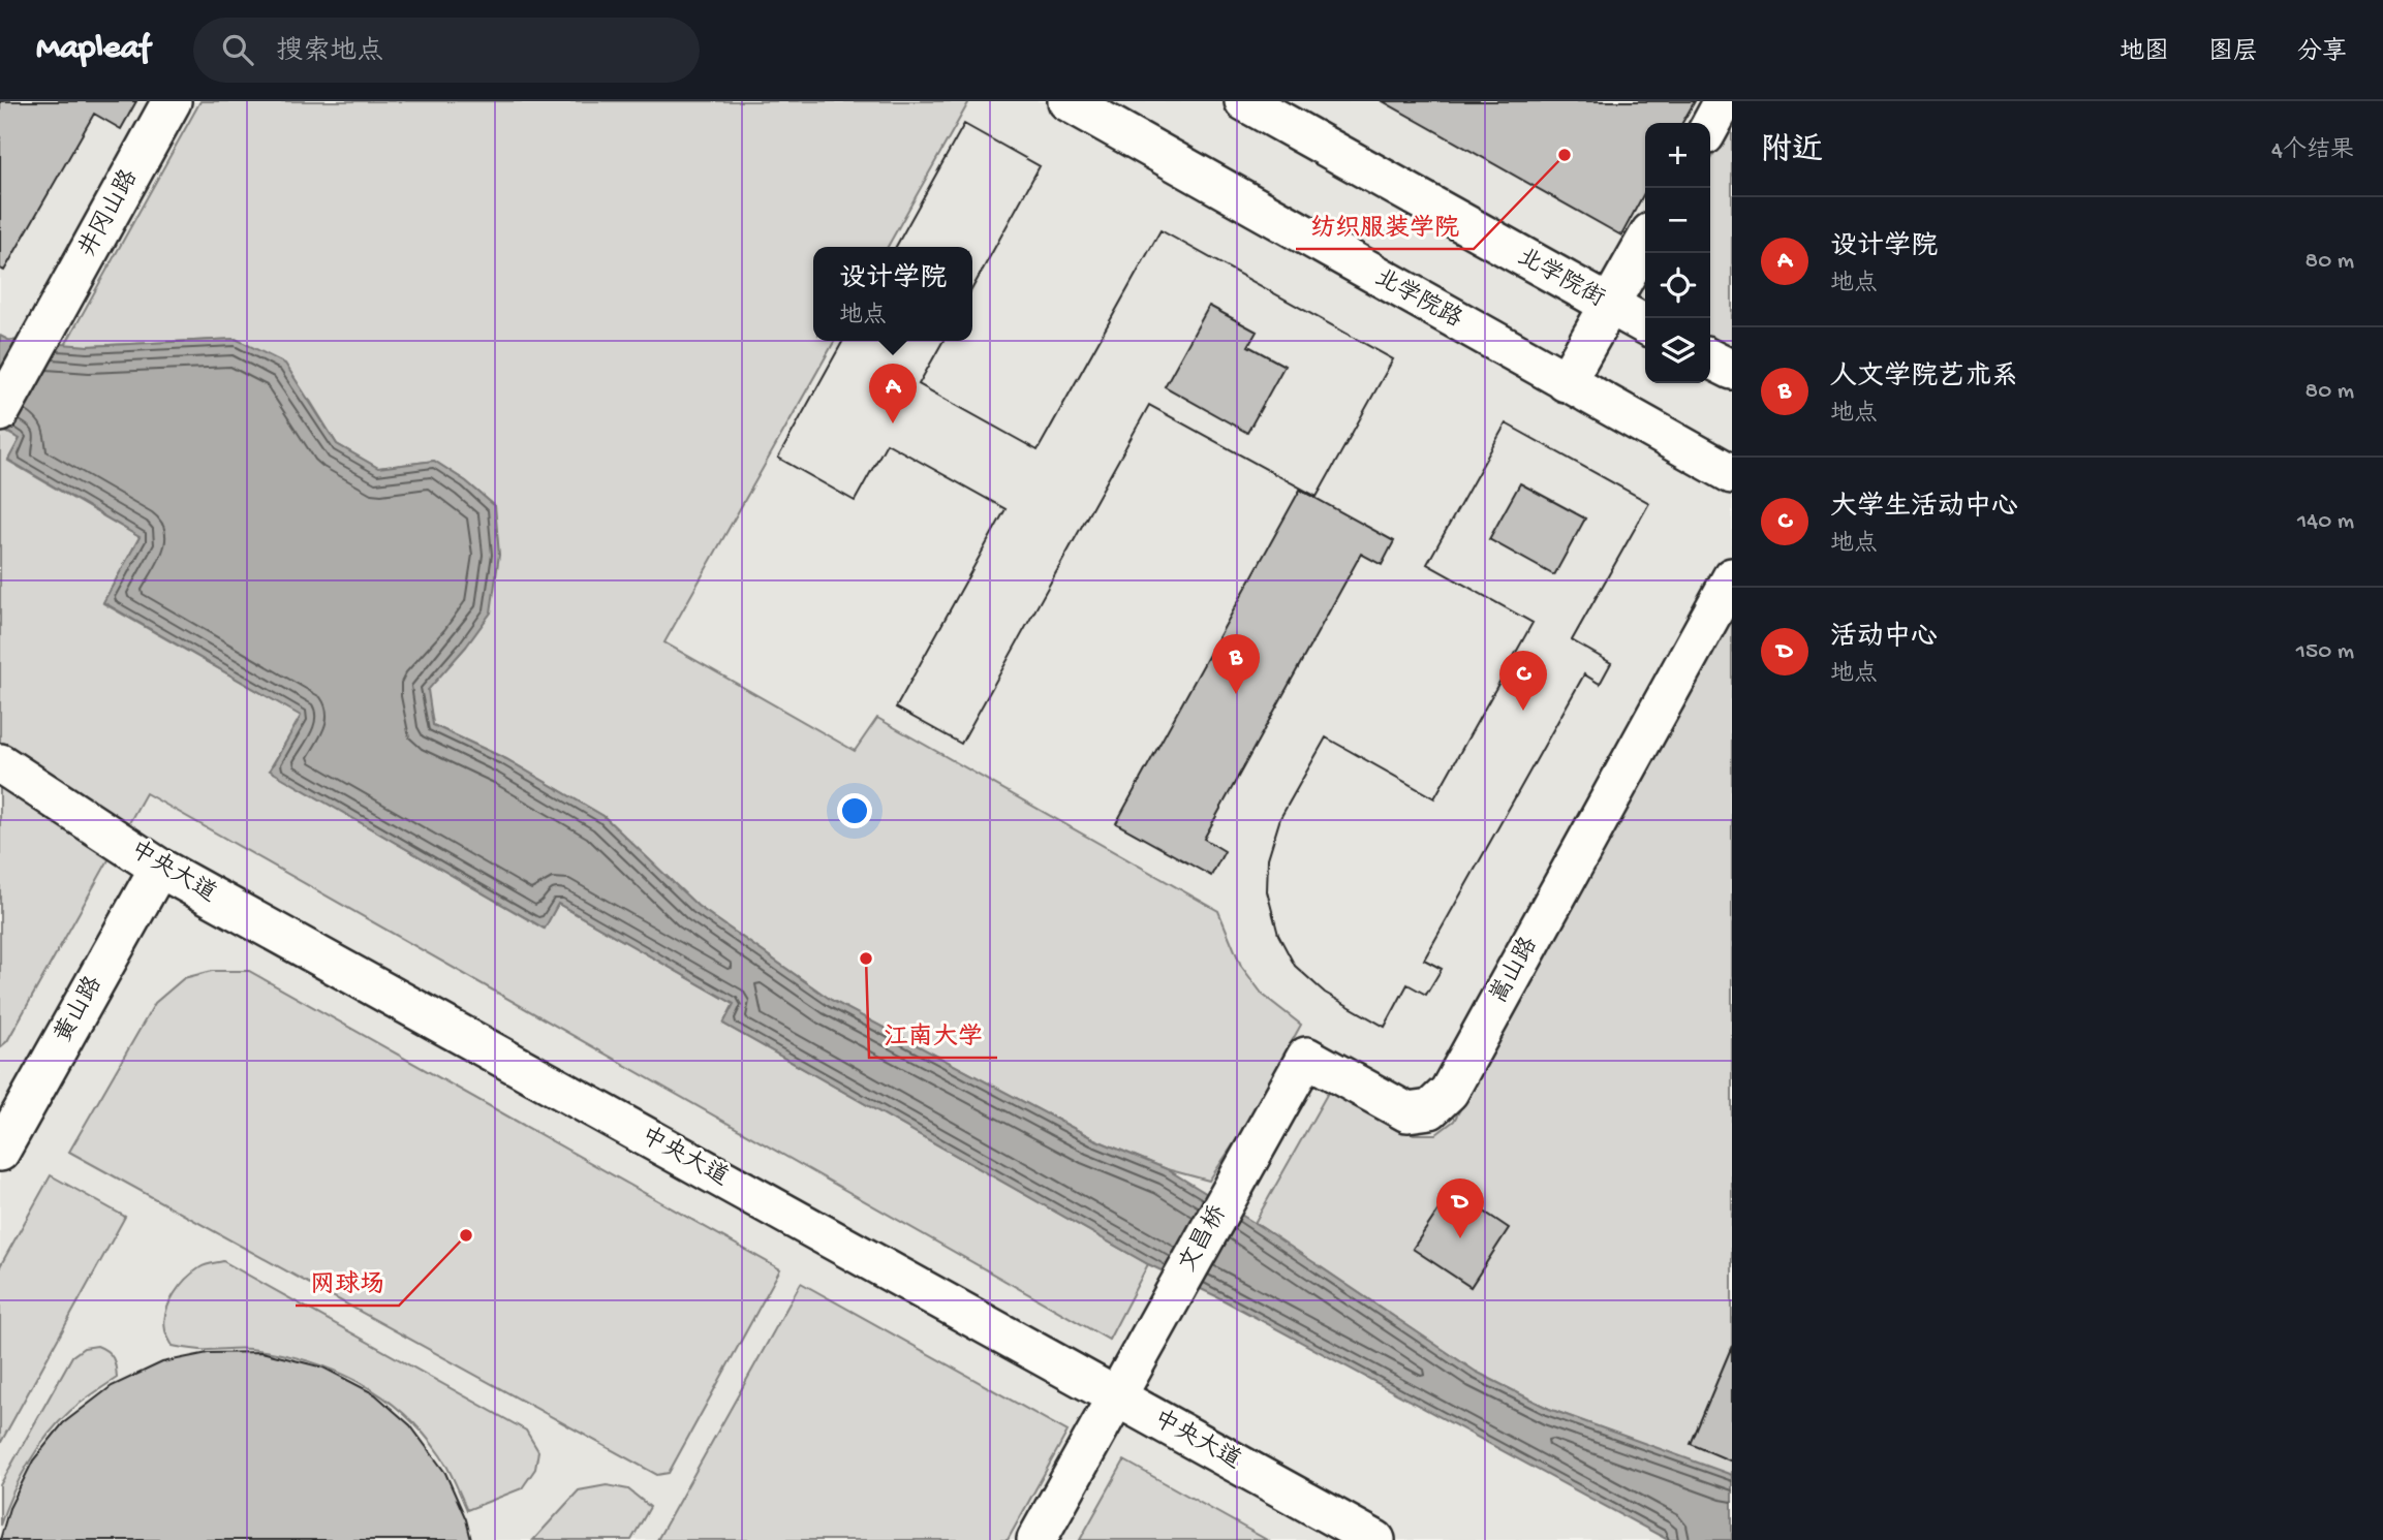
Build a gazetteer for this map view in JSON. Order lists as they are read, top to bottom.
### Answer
{
  "streets": {
    "street": [
      "井冈山路",
      "北学院街",
      "北学院路",
      "中央大道",
      "嵩山路",
      "黄山路",
      "文昌桥"
    ]
  },
  "crossings": [
    ["中央大道", "黄山路"],
    ["中央大道", "文昌桥"],
    ["嵩山路", "文昌桥"]
  ],
  "places": ["纺织服装学院", "江南大学", "网球场"],
  "page": {
    "header": "Mapleaf",
    "search": "搜索地点",
    "nav": ["地图", "图层", "分享"],
    "heading": ["附近", "4个结果"],
    "map_buttons": ["+", "−"],
    "list": [
      {
        "mark": "A",
        "name": "设计学院",
        "note": "地点",
        "value": "80 m"
      },
      {
        "mark": "B",
        "name": "人文学院艺术系",
        "note": "地点",
        "value": "80 m"
      },
      {
        "mark": "C",
        "name": "大学生活动中心",
        "note": "地点",
        "value": "140 m"
      },
      {
        "mark": "D",
        "name": "活动中心",
        "note": "地点",
        "value": "150 m"
      }
    ],
    "popup": ["设计学院", "地点"],
    "pins": [
      "A",
      "B",
      "C",
      "D"
    ]
  }
}
